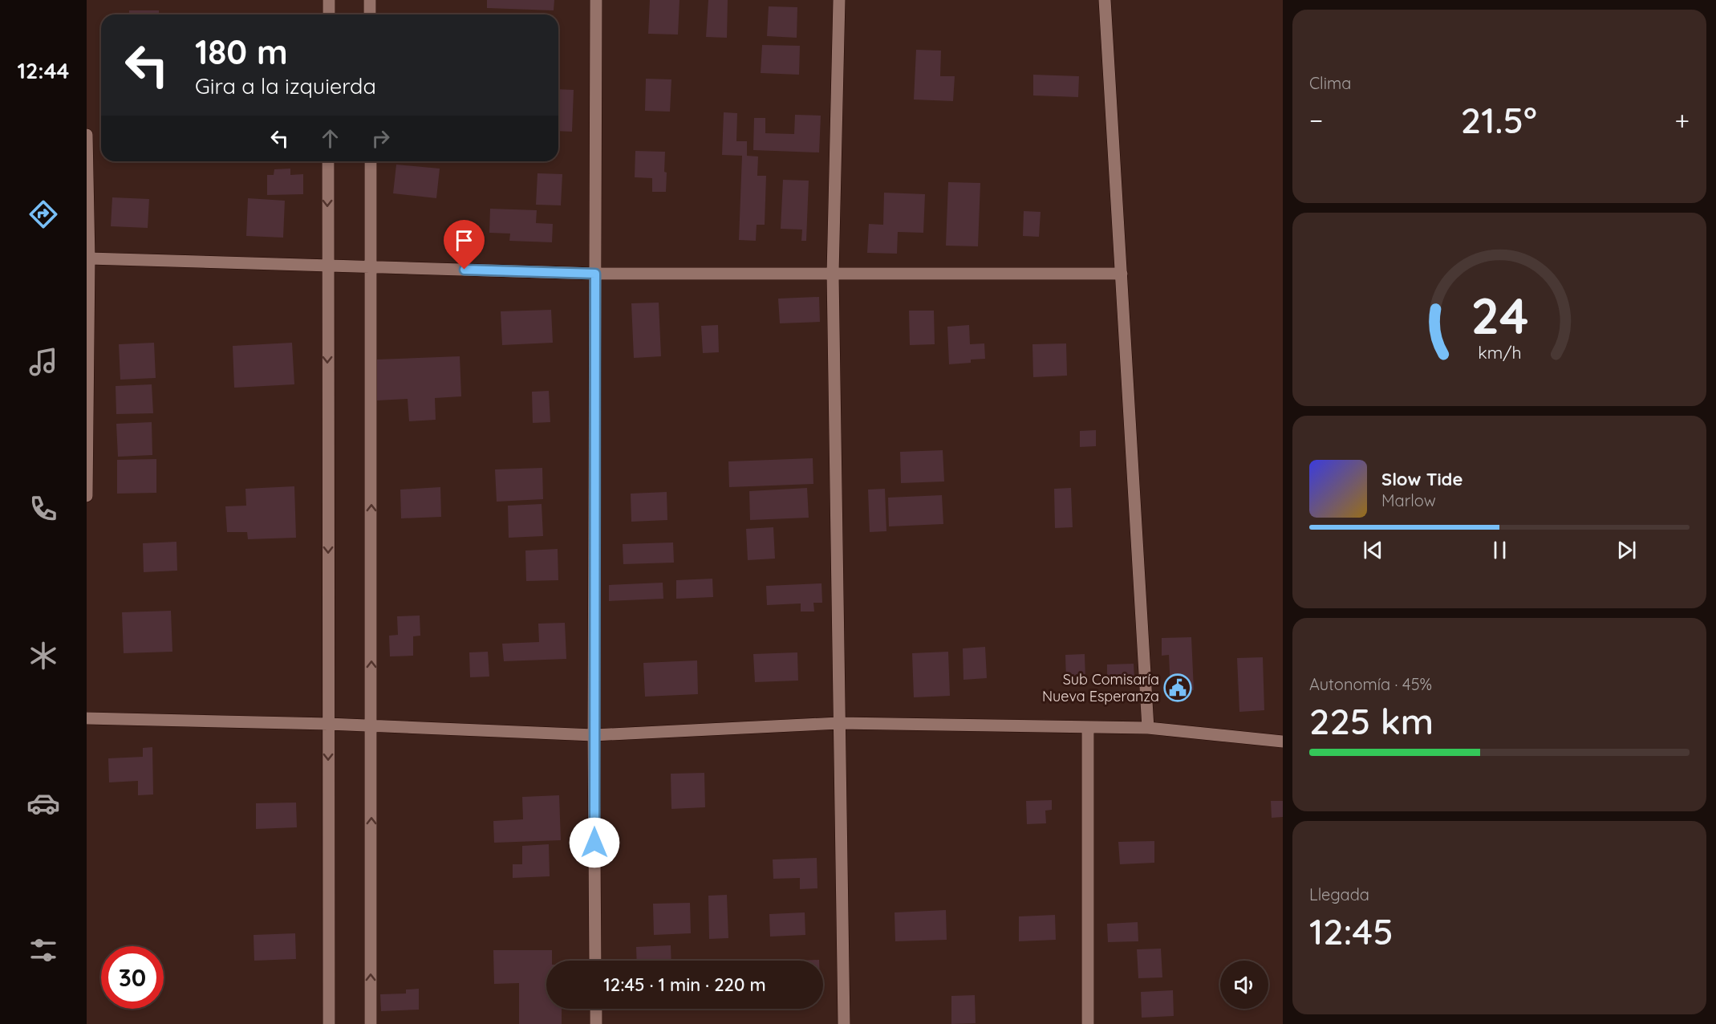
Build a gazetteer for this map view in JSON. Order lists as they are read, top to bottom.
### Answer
{
  "places": {
    "public building": ["Sub Comisaría Nueva Esperanza"]
  },
  "page": {
    "tabs": "12:44",
    "tile": [
      "Clima",
      ["Autonomía · 45%", "225 km"],
      ["Llegada", "12:45"]
    ],
    "turn": ["180 m", "Gira a la izquierda"],
    "heat": ["−", "21.5°", "+"],
    "song": ["Slow Tide", "Marlow"],
    "limit": "30",
    "trip": "12:45 · 1 min · 220 m",
    "gauge": ["24", "km/h"]
  }
}
